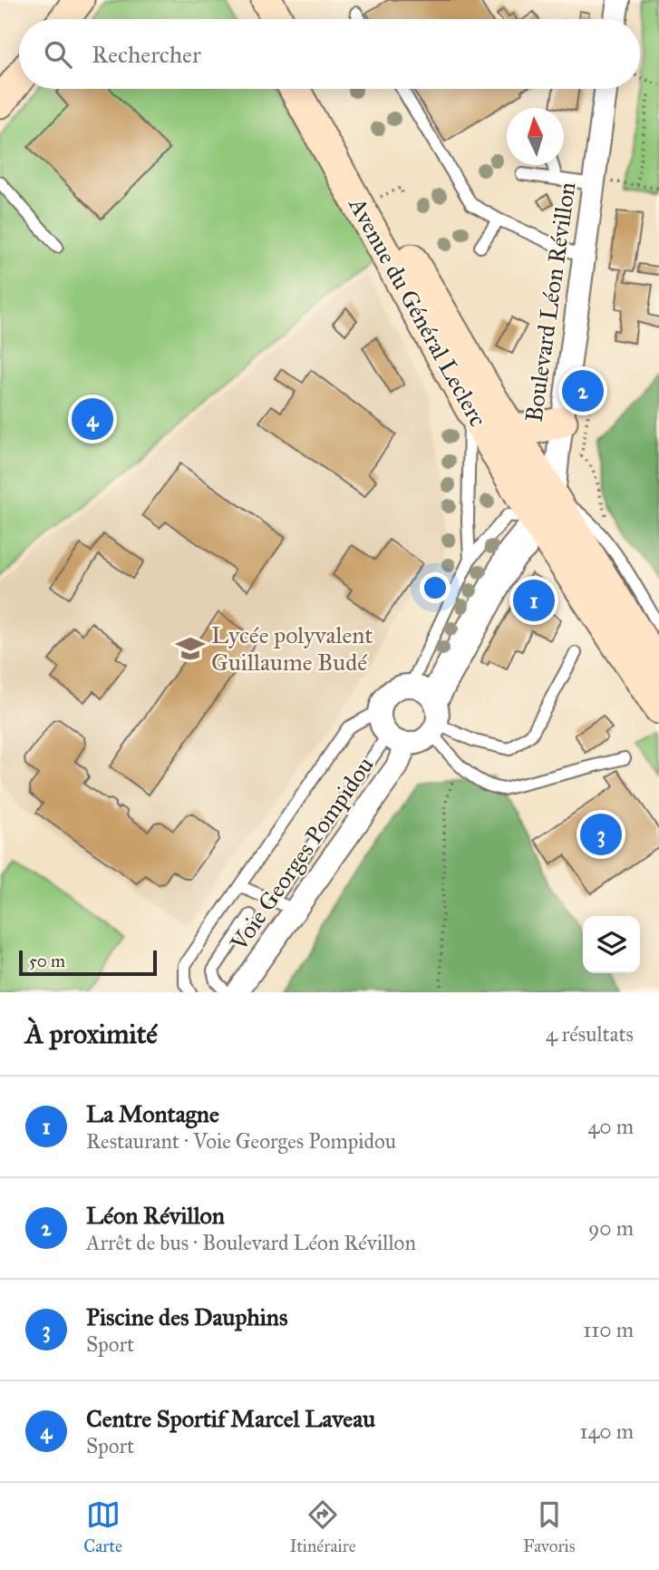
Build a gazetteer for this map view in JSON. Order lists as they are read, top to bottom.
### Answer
{
  "streets": {
    "main road": ["Avenue du Général Leclerc"],
    "street": ["Boulevard Léon Révillon", "Voie Georges Pompidou"]
  },
  "crossings": [
    ["Boulevard Léon Révillon", "Avenue du Général Leclerc"]
  ],
  "places": {
    "school or university": ["Lycée polyvalent Guillaume Budé"]
  },
  "scale_bar": "50 m",
  "north": "top",
  "page": {
    "search": "Rechercher",
    "pins": [
      "2",
      "4",
      "1",
      "3"
    ],
    "scale": "50 m",
    "heading": ["À proximité", "4 résultats"],
    "list": [
      {
        "mark": "1",
        "name": "La Montagne",
        "note": "Restaurant · Voie Georges Pompidou",
        "value": "40 m"
      },
      {
        "mark": "2",
        "name": "Léon Révillon",
        "note": "Arrêt de bus · Boulevard Léon Révillon",
        "value": "90 m"
      },
      {
        "mark": "3",
        "name": "Piscine des Dauphins",
        "note": "Sport",
        "value": "110 m"
      },
      {
        "mark": "4",
        "name": "Centre Sportif Marcel Laveau",
        "note": "Sport",
        "value": "140 m"
      }
    ],
    "nav": ["Carte", "Itinéraire", "Favoris"]
  }
}
